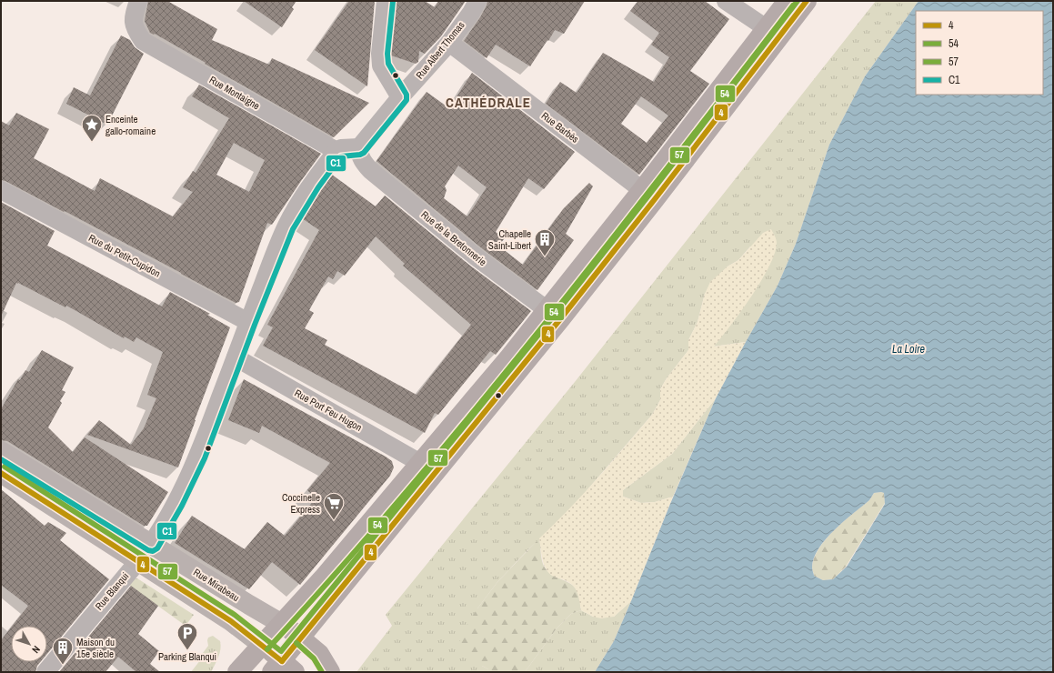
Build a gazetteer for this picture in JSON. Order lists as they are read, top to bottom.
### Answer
{
  "streets": {
    "main road": ["Rue Mirabeau"],
    "street": [
      "Rue Albert Thomas",
      "Rue Montaigne",
      "Rue Barbès",
      "Rue de la Bretonnerie",
      "Rue du Petit-Cupidon",
      "Rue Port Feu Hugon",
      "Rue Blanqui"
    ]
  },
  "crossings": [
    ["Rue Albert Thomas", "Rue Barbès"],
    ["Rue Albert Thomas", "Rue de la Bretonnerie"],
    ["Rue Montaigne", "Rue Blanqui"],
    ["Rue du Petit-Cupidon", "Rue Blanqui"],
    ["Rue Port Feu Hugon", "Rue Blanqui"],
    ["Rue Mirabeau", "Rue Blanqui"]
  ],
  "districts": ["CATHÉDRALE"],
  "water": ["La Loire"],
  "places": {
    "place": ["Enceinte gallo-romaine"],
    "building": ["Chapelle Saint-Libert", "Maison du 15e siècle"],
    "supermarket": ["Coccinelle Express"],
    "parking": ["Parking Blanqui"]
  },
  "lines": [
    "transit line 4",
    "transit line 57",
    "transit line C1",
    "transit line 54"
  ],
  "legend": [
    "4",
    "54",
    "57",
    "C1"
  ],
  "north": "bottom right"
}
